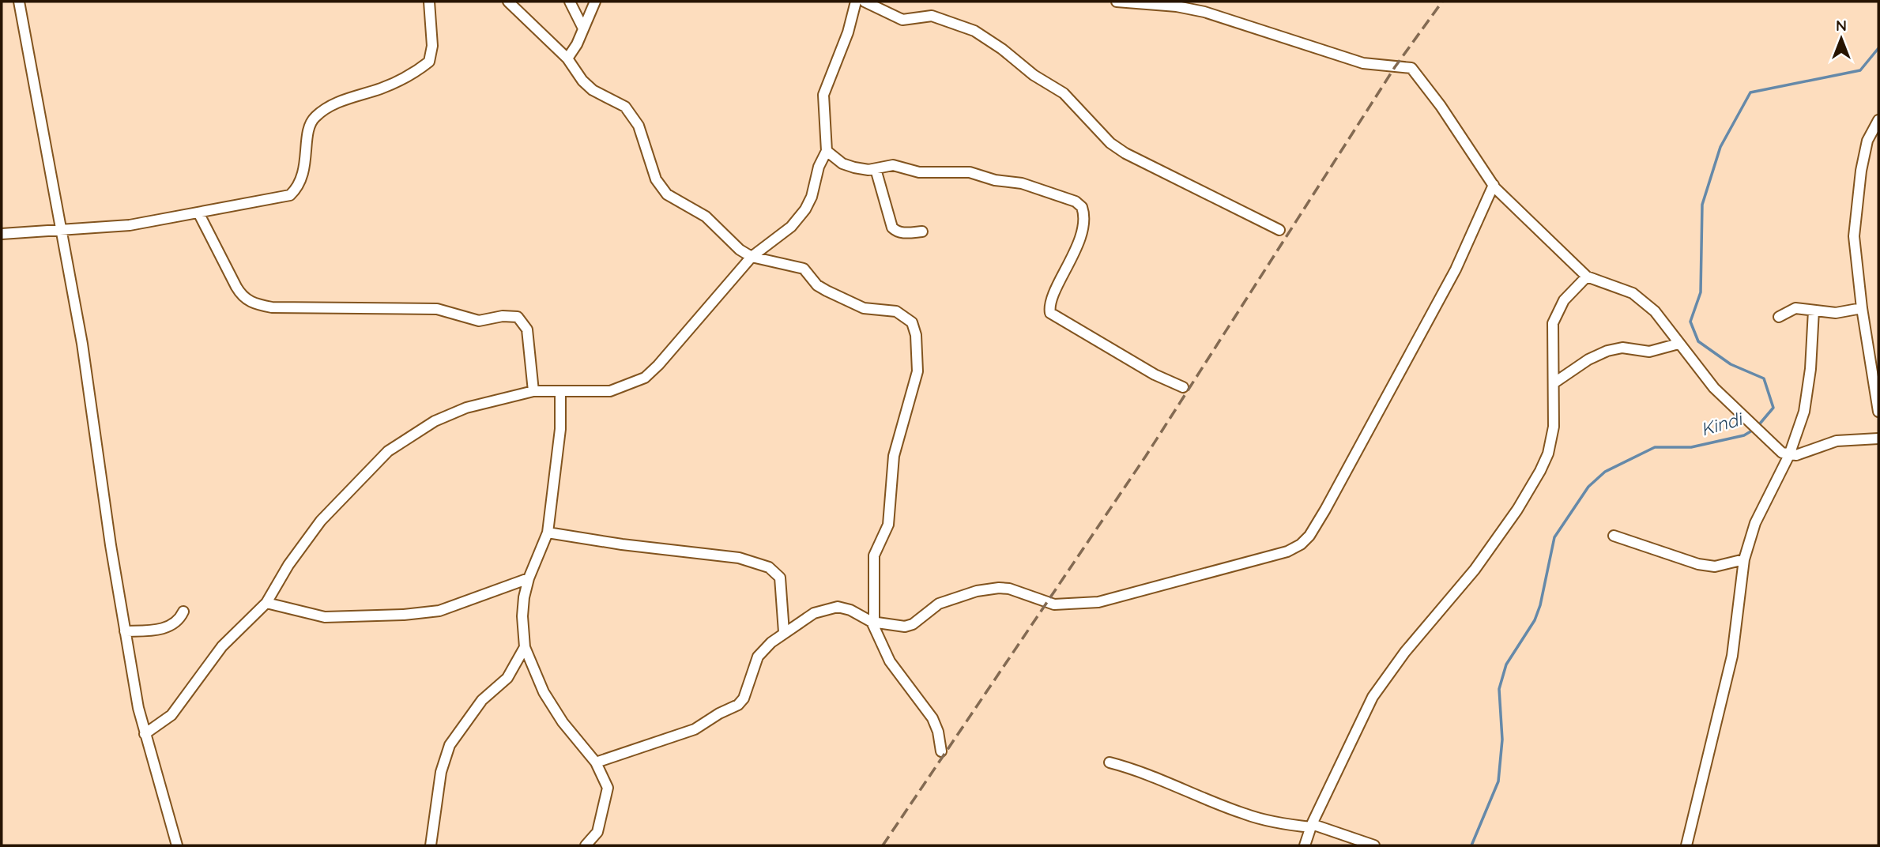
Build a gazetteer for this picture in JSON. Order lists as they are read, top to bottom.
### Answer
{
  "water": ["Kindi"],
  "north": "top"
}
